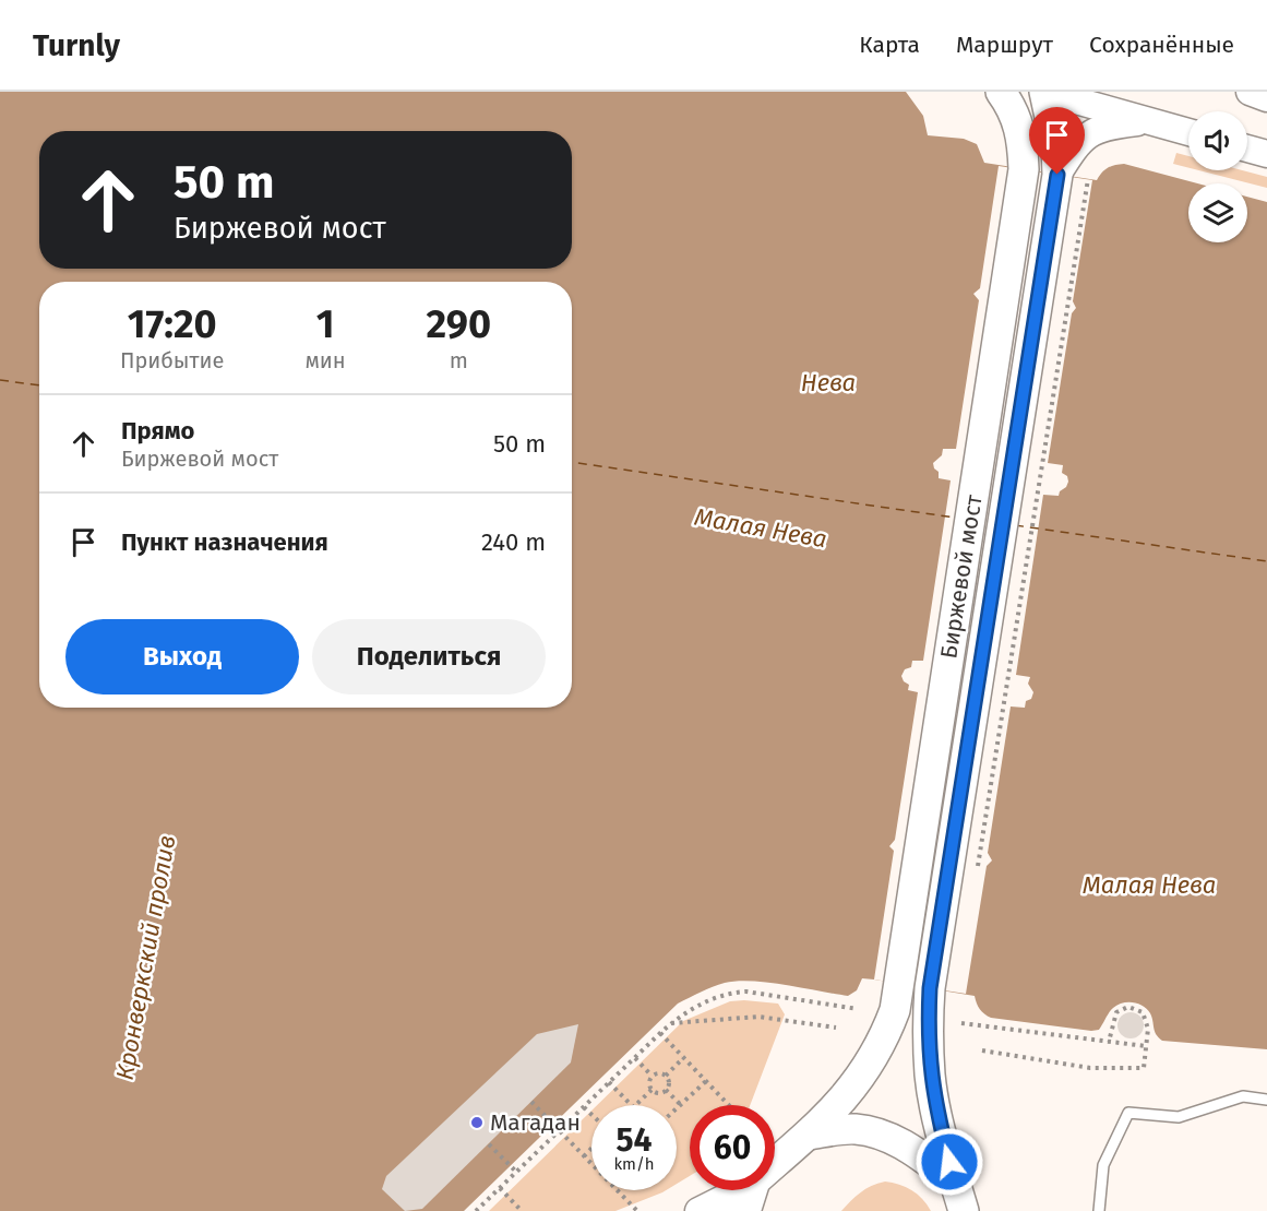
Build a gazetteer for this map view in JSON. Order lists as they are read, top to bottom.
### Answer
{
  "streets": {
    "main road": ["Биржевой мост"]
  },
  "water": ["Нева", "Малая Нева", "Кронверкский пролив"],
  "places": ["Магадан"],
  "page": {
    "header": "Turnly",
    "nav": ["Карта", "Маршрут", "Сохранённые"],
    "turn": ["50 m", "Биржевой мост"],
    "eta": [
      "17:20",
      "Прибытие",
      "1",
      "мин",
      "290",
      "m"
    ],
    "list": [
      {
        "name": "Прямо",
        "note": "Биржевой мост",
        "value": "50 m"
      },
      {
        "name": "Пункт назначения",
        "value": "240 m"
      }
    ],
    "buttons": ["Выход", "Поделиться"],
    "speed": "54 km/h",
    "limit": "60"
  }
}
